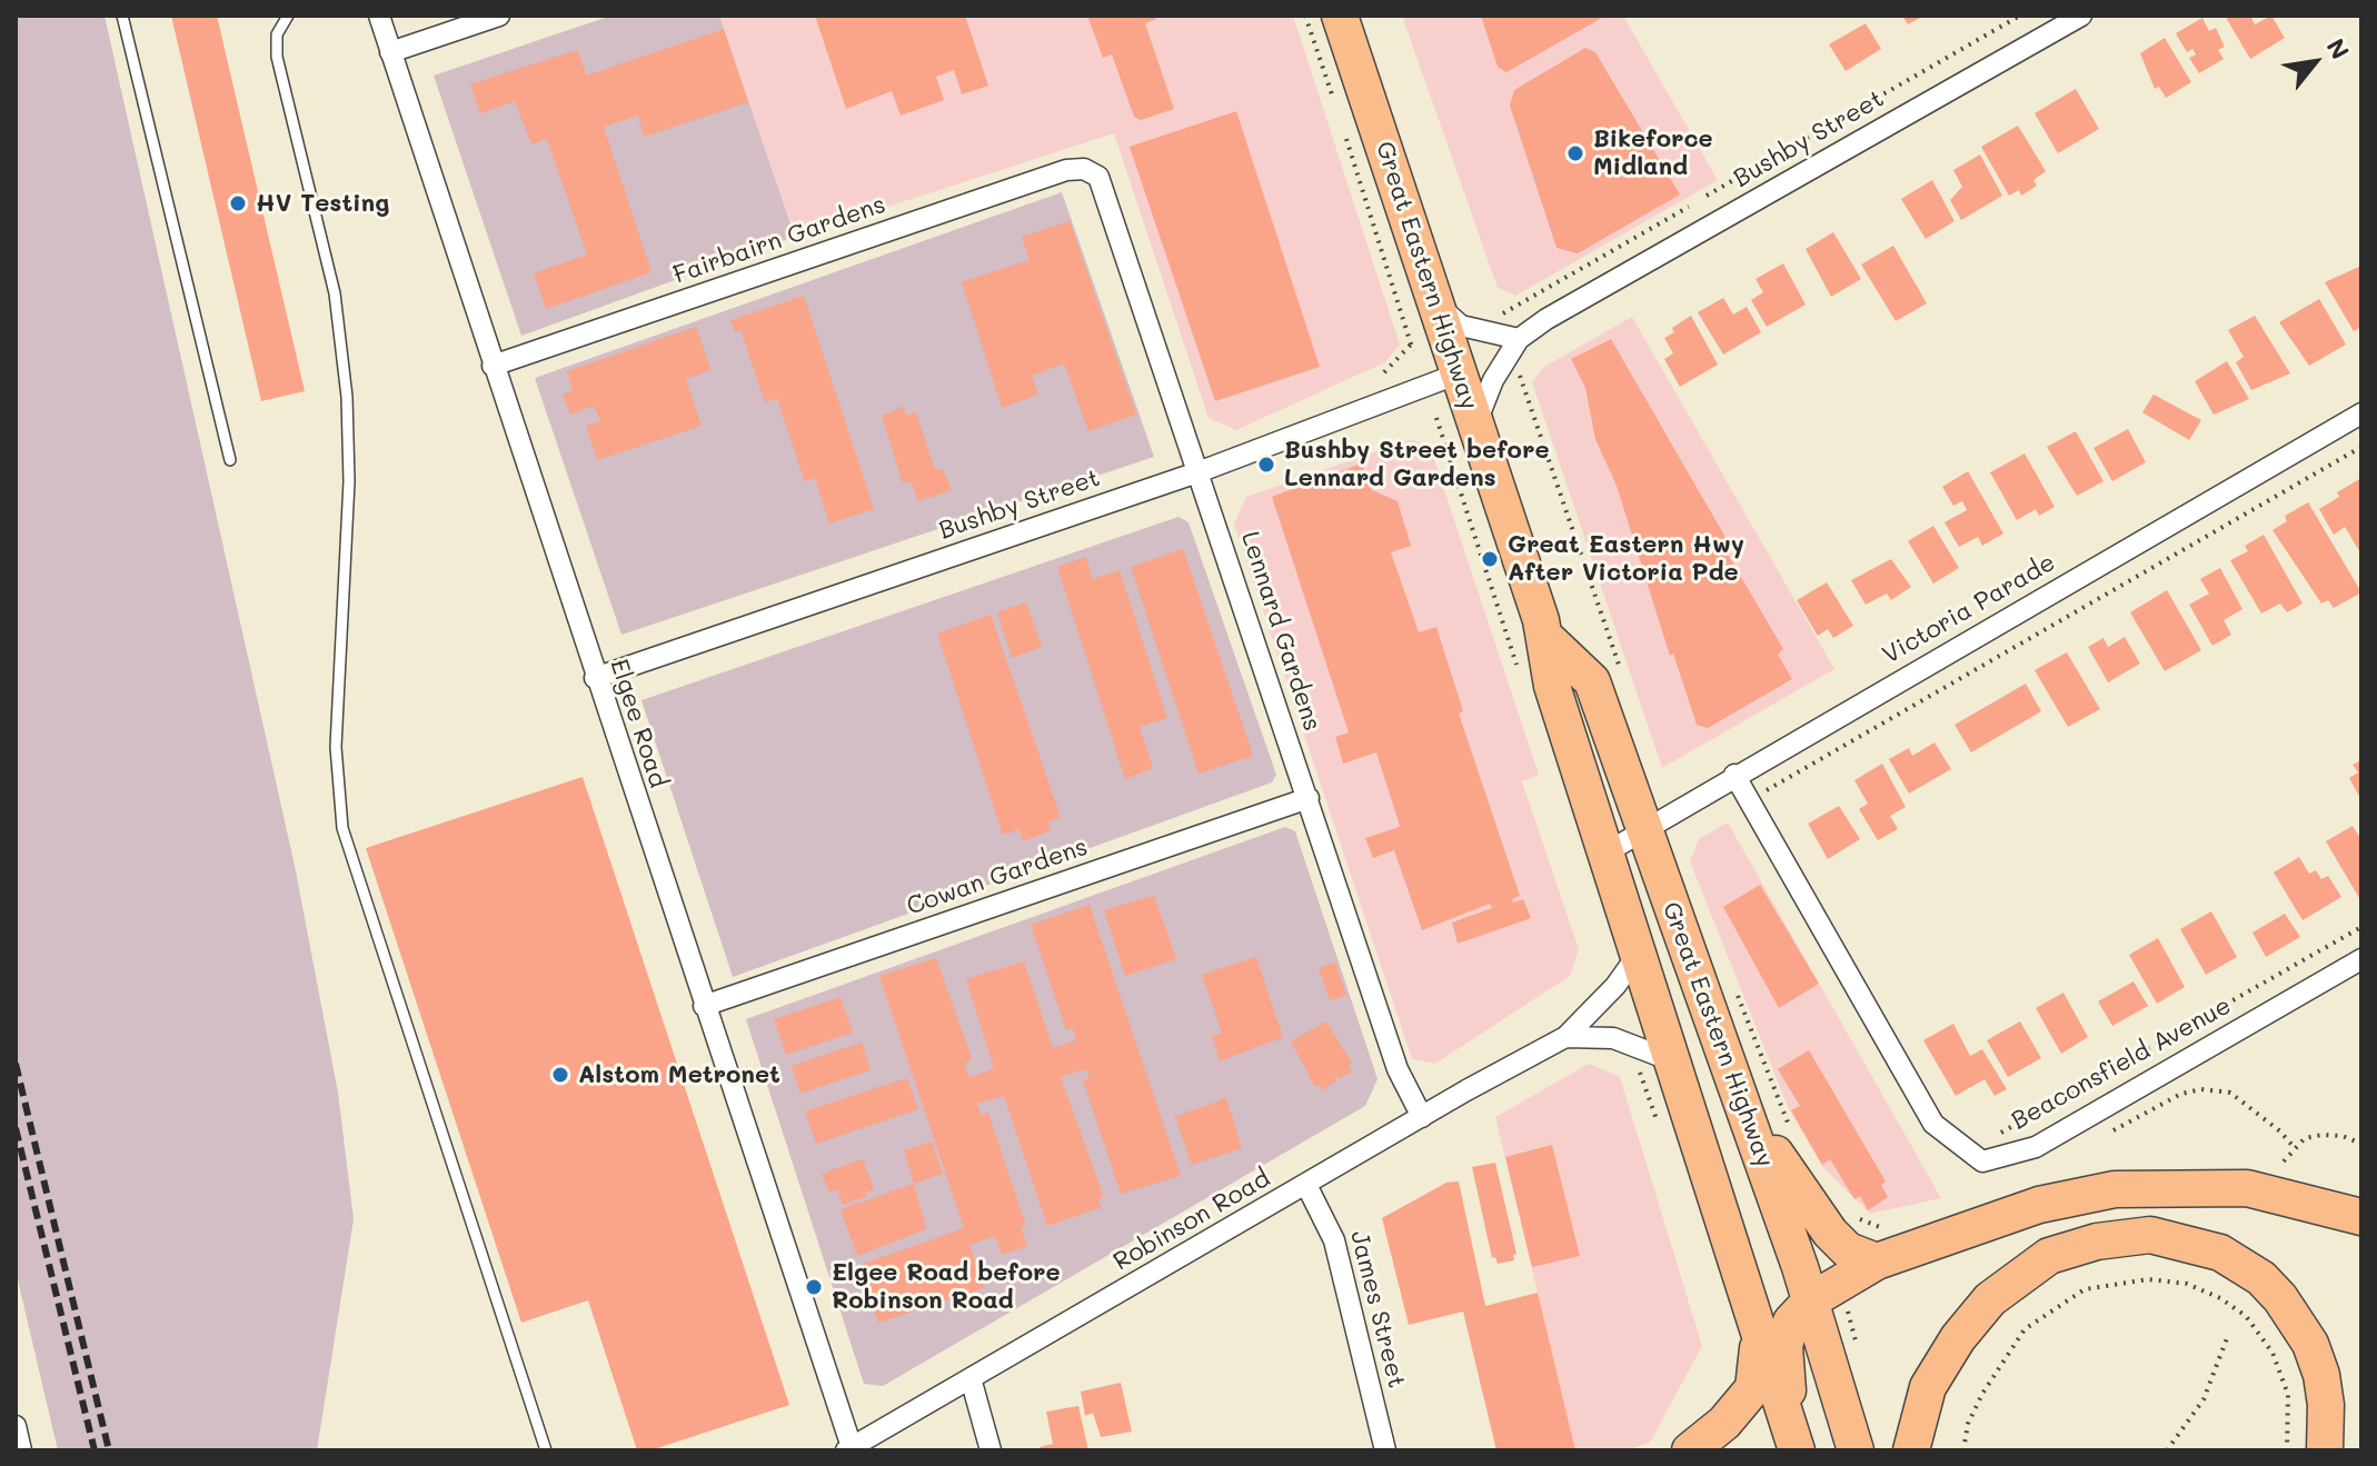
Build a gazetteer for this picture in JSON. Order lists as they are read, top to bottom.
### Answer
{
  "streets": {
    "highway": ["Great Eastern Highway"],
    "street": [
      "Bushby Street",
      "Fairbairn Gardens",
      "Victoria Parade",
      "Lennard Gardens",
      "Elgee Road",
      "Cowan Gardens",
      "Beaconsfield Avenue",
      "Robinson Road",
      "James Street"
    ]
  },
  "crossings": [
    ["Bushby Street", "Great Eastern Highway"],
    ["Bushby Street", "Lennard Gardens"],
    ["Bushby Street", "Elgee Road"],
    ["Fairbairn Gardens", "Lennard Gardens"],
    ["Fairbairn Gardens", "Elgee Road"],
    ["Great Eastern Highway", "Victoria Parade"],
    ["Great Eastern Highway", "Robinson Road"],
    ["Victoria Parade", "Beaconsfield Avenue"],
    ["Lennard Gardens", "Cowan Gardens"],
    ["Lennard Gardens", "Robinson Road"],
    ["Elgee Road", "Cowan Gardens"],
    ["Elgee Road", "Robinson Road"],
    ["Robinson Road", "James Street"]
  ],
  "places": [
    "Bikeforce Midland",
    "HV Testing",
    "Bushby Street before Lennard Gardens",
    "Great Eastern Hwy After Victoria Pde",
    "Alstom Metronet",
    "Elgee Road before Robinson Road"
  ],
  "north": "top right"
}
